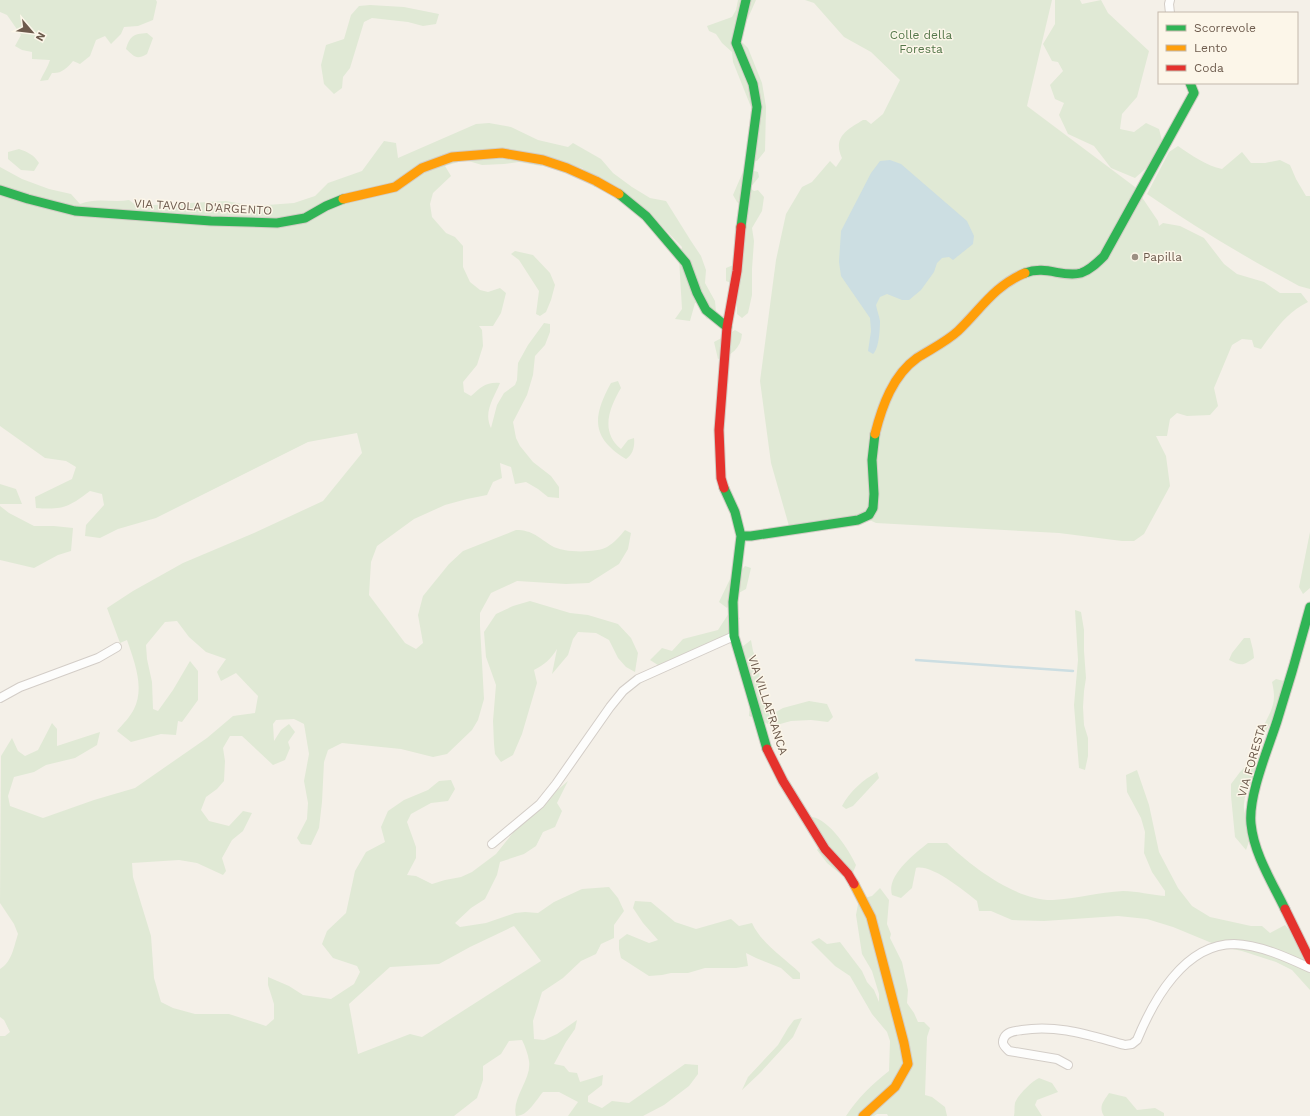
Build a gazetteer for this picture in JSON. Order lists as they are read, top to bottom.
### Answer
{
  "streets": {
    "street": ["VIA TAVOLA D'ARGENTO", "VIA VILLAFRANCA", "VIA FORESTA"]
  },
  "crossings": [
    ["VIA TAVOLA D'ARGENTO", "VIA VILLAFRANCA"]
  ],
  "parks": ["Colle della Foresta"],
  "places": ["Papilla"],
  "legend": ["Scorrevole", "Lento", "Coda"],
  "north": "bottom right"
}
